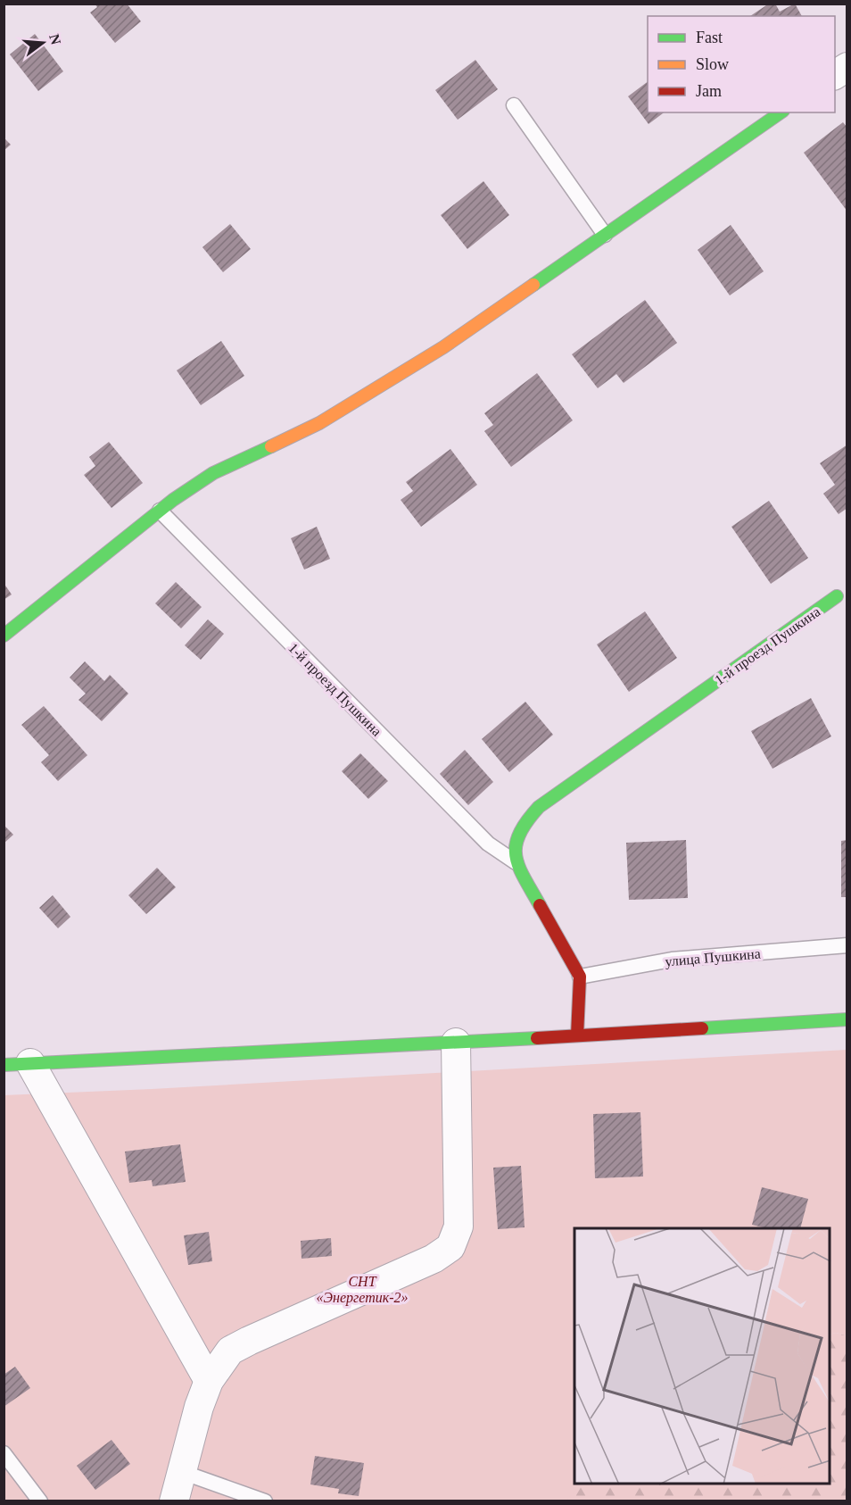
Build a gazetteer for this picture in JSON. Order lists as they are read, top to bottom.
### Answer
{
  "streets": {
    "street": ["1-й проезд Пушкина"],
    "lane": ["улица Пушкина"]
  },
  "crossings": [
    ["1-й проезд Пушкина", "улица Пушкина"]
  ],
  "parks": ["СНТ «Энергетик-2»"],
  "legend": ["Fast", "Slow", "Jam"],
  "north": "right"
}
